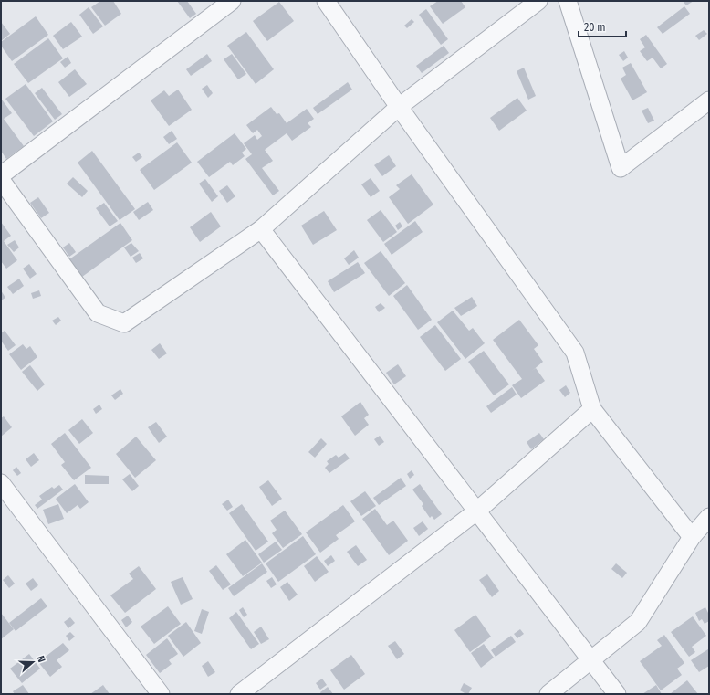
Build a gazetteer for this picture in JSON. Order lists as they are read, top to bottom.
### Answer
{
  "scale_bar": "20 m",
  "north": "right"
}
